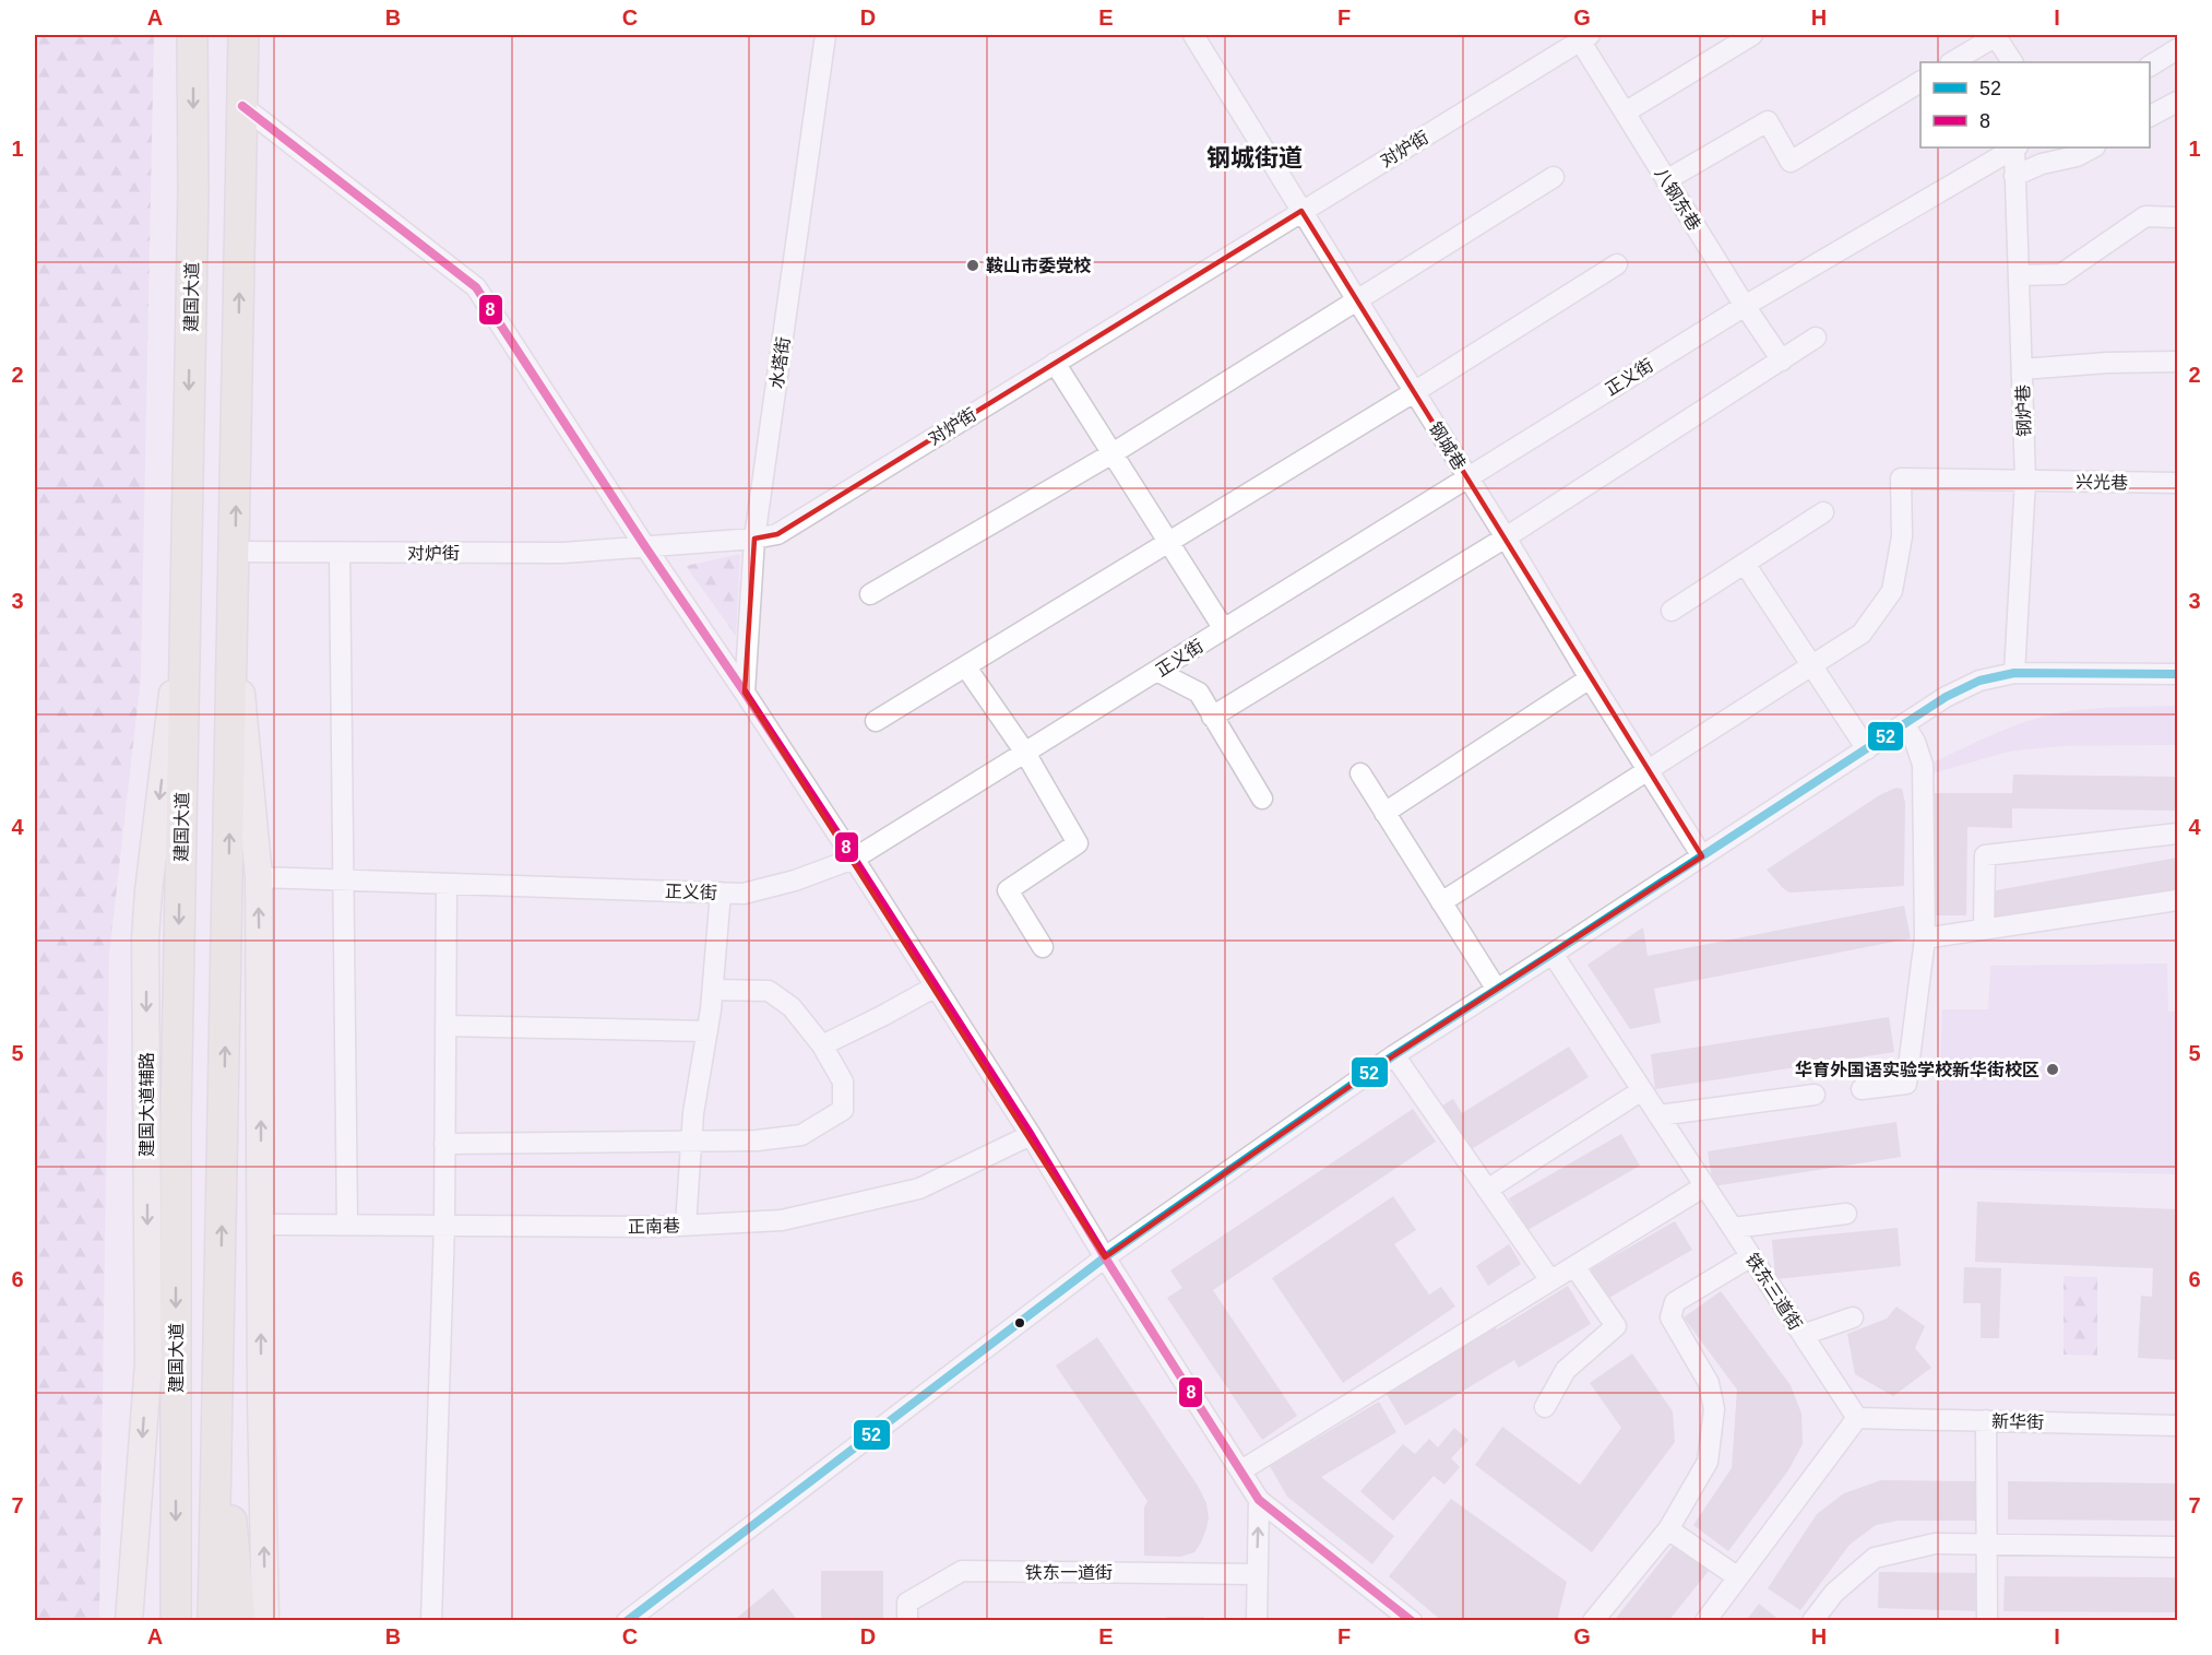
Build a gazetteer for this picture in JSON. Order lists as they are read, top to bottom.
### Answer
{
  "streets": {
    "highway": ["建国大道"],
    "main road": ["建国大道辅路"],
    "street": [
      "对炉街",
      "八钢东巷",
      "水塔街",
      "正义街",
      "钢炉巷",
      "钢城巷",
      "兴光巷",
      "正南巷",
      "铁东三道街",
      "新华街",
      "铁东一道街"
    ]
  },
  "crossings": [
    ["对炉街", "八钢东巷"],
    ["对炉街", "水塔街"],
    ["对炉街", "钢城巷"],
    ["八钢东巷", "正义街"],
    ["建国大道", "建国大道辅路"],
    ["正义街", "钢炉巷"],
    ["正义街", "钢城巷"],
    ["钢炉巷", "兴光巷"],
    ["铁东三道街", "新华街"]
  ],
  "districts": ["钢城街道"],
  "places": ["鞍山市委党校", "华育外国语实验学校新华街校区"],
  "lines": ["transit line 8", "transit line 52"],
  "legend": ["52", "8"],
  "grid": {
    "columns": [
      "A",
      "B",
      "C",
      "D",
      "E",
      "F",
      "G",
      "H",
      "I"
    ],
    "rows": [
      "1",
      "2",
      "3",
      "4",
      "5",
      "6",
      "7"
    ]
  }
}
